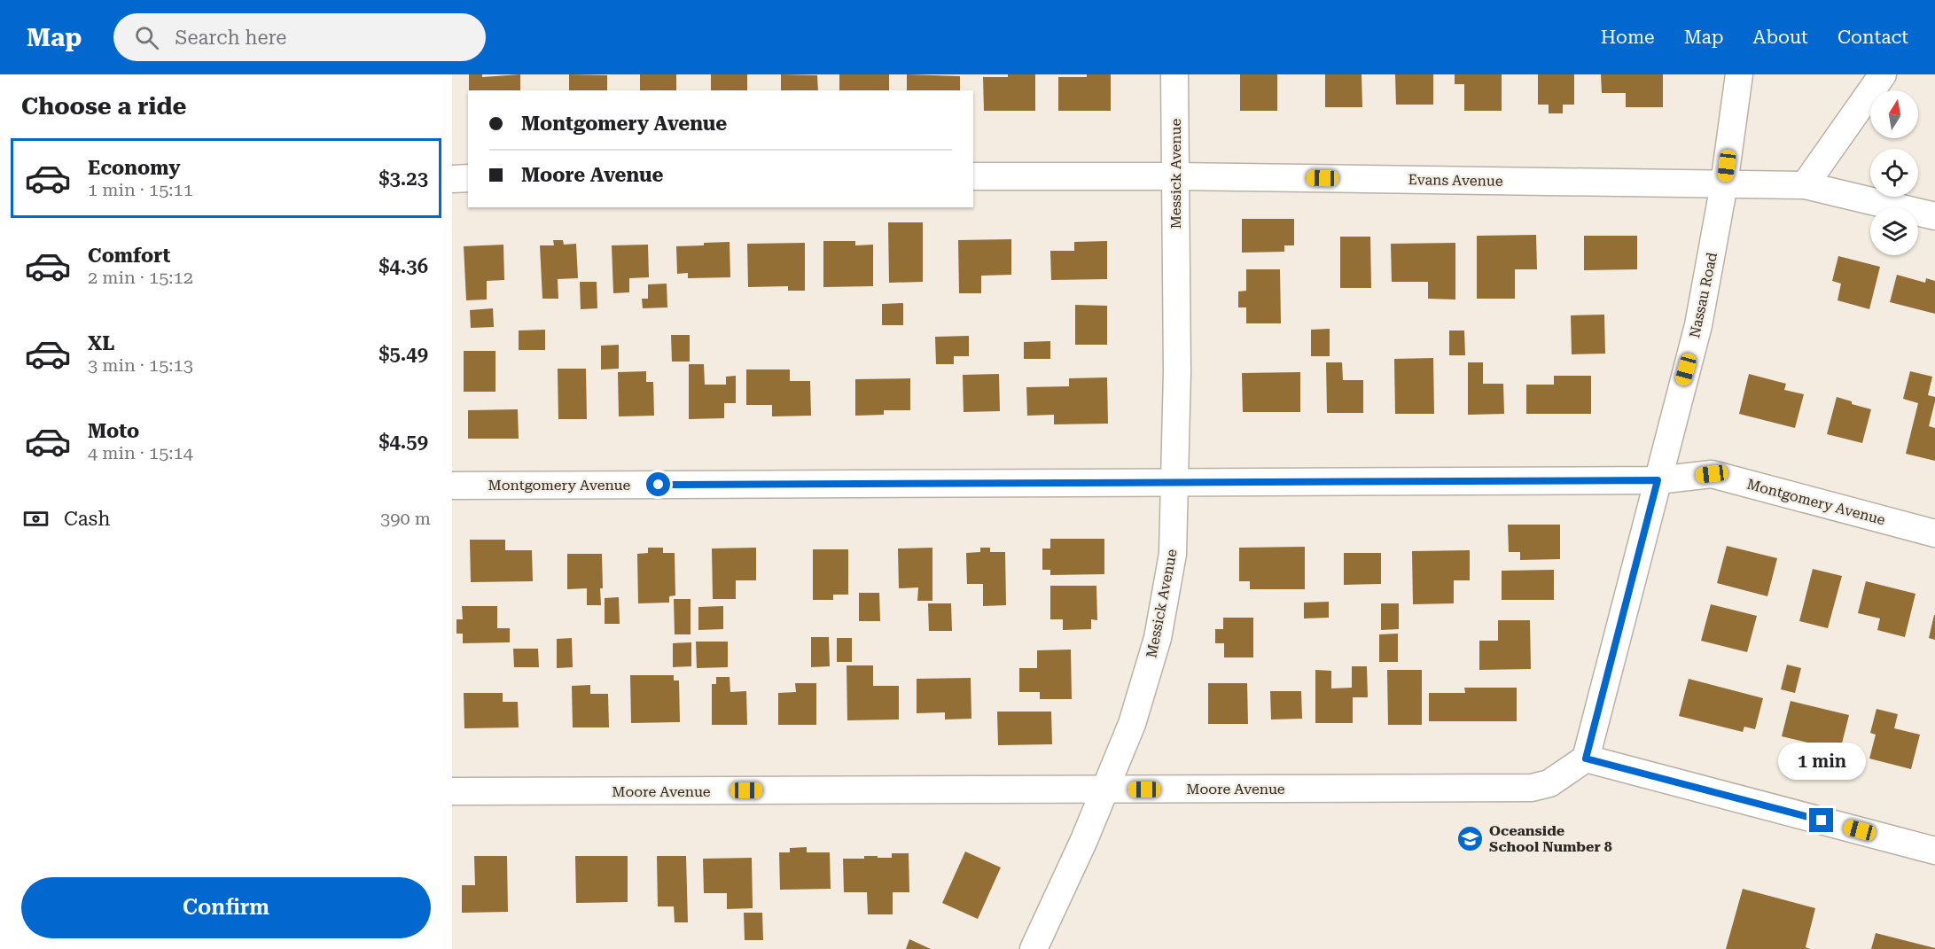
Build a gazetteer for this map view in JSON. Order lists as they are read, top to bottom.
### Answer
{
  "streets": {
    "street": [
      "Messick Avenue",
      "Evans Avenue",
      "Nassau Road",
      "Montgomery Avenue",
      "Moore Avenue"
    ]
  },
  "crossings": [
    ["Messick Avenue", "Evans Avenue"],
    ["Messick Avenue", "Montgomery Avenue"],
    ["Messick Avenue", "Moore Avenue"],
    ["Evans Avenue", "Nassau Road"],
    ["Nassau Road", "Montgomery Avenue"],
    ["Nassau Road", "Moore Avenue"]
  ],
  "places": {
    "school or university": ["Oceanside School Number 8"]
  },
  "north": "top",
  "page": {
    "header": "Map",
    "search": "Search here",
    "nav": [
      "Home",
      "Map",
      "About",
      "Contact"
    ],
    "heading": "Choose a ride",
    "banner": ["Montgomery Avenue", "Moore Avenue"],
    "list": [
      {
        "name": "Economy",
        "note": "1 min · 15:11",
        "value": "$3.23"
      },
      {
        "name": "Comfort",
        "note": "2 min · 15:12",
        "value": "$4.36"
      },
      {
        "name": "XL",
        "note": "3 min · 15:13",
        "value": "$5.49"
      },
      {
        "name": "Moto",
        "note": "4 min · 15:14",
        "value": "$4.59"
      }
    ],
    "pay": ["Cash", "390 m"],
    "bubble": "1 min",
    "buttons": "Confirm"
  }
}
